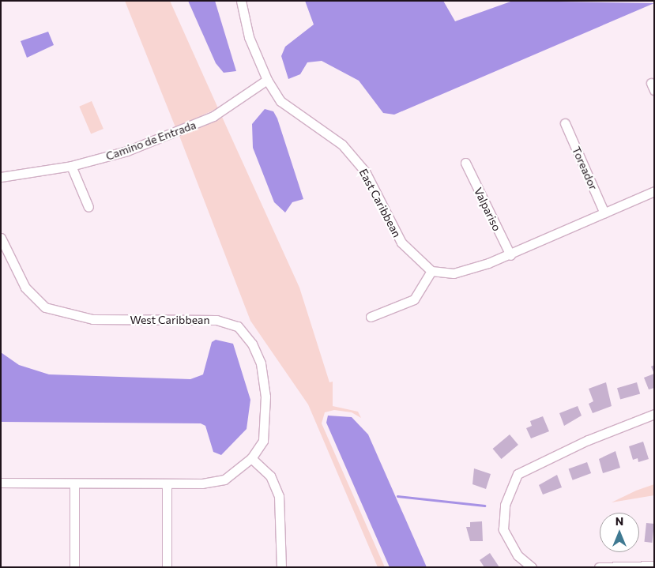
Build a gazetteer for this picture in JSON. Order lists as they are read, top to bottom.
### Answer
{
  "streets": {
    "street": [
      "Camino de Entrada",
      "Toreador",
      "East Caribbean",
      "Valpariso",
      "West Caribbean"
    ]
  },
  "crossings": [
    ["Camino de Entrada", "East Caribbean"]
  ],
  "north": "top"
}
